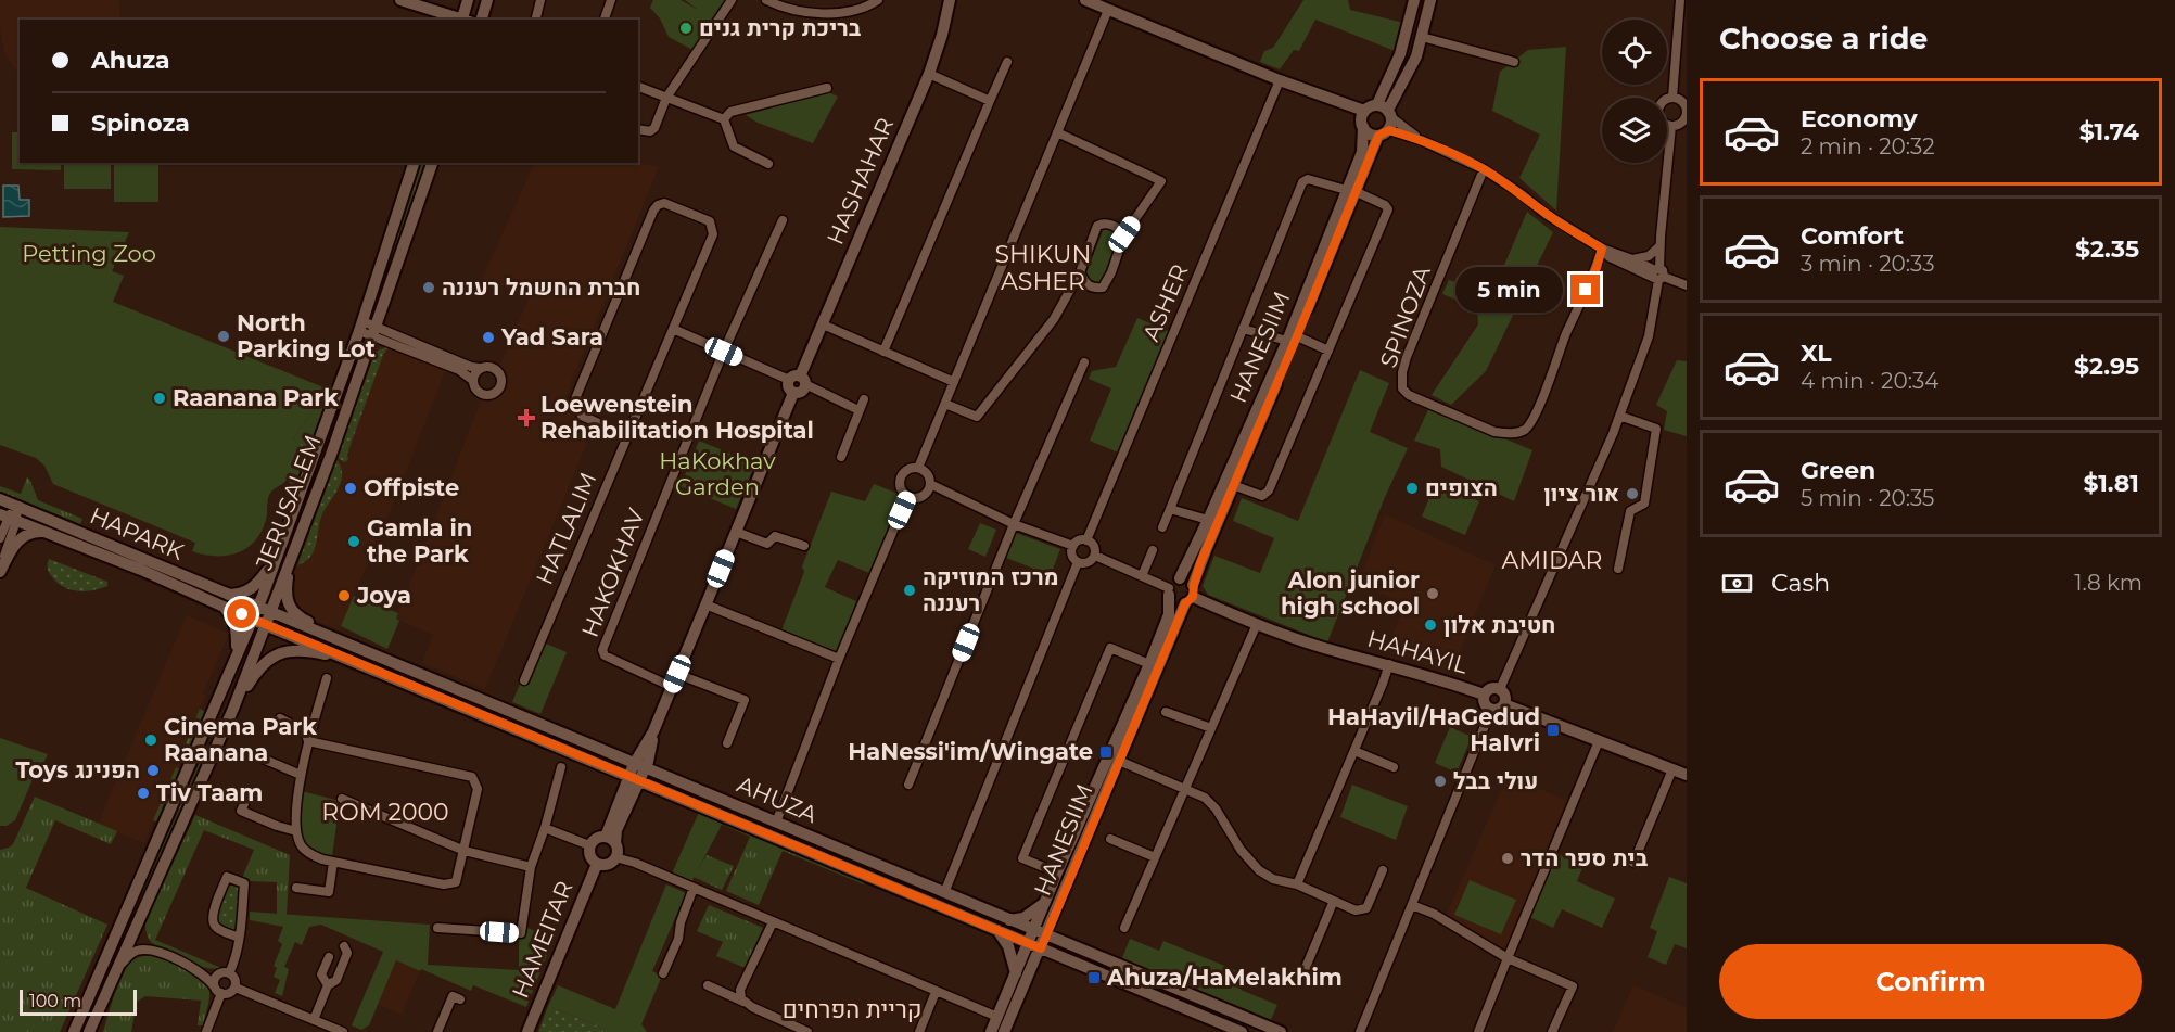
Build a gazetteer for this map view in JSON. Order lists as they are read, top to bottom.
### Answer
{
  "streets": {
    "street": [
      "HASHAHAR",
      "ASHER",
      "SPINOZA",
      "HANESIIM",
      "JERUSALEM",
      "HATLALIM",
      "HAPARK",
      "HAKOKHAV",
      "HAHAYIL",
      "AHUZA",
      "HAMEITAR"
    ]
  },
  "crossings": [
    ["HANESIIM", "HAHAYIL"],
    ["HANESIIM", "AHUZA"],
    ["JERUSALEM", "HAPARK"],
    ["JERUSALEM", "AHUZA"],
    ["HAPARK", "AHUZA"]
  ],
  "districts": [
    "SHIKUN ASHER",
    "AMIDAR",
    "ROM 2000",
    "קריית הפרחים"
  ],
  "parks": ["Petting Zoo", "HaKokhav Garden"],
  "places": {
    "other": [
      "בריכת קרית גנים",
      "חברת החשמל רעננה",
      "North Parking Lot",
      "Yad Sara",
      "Raanana Park",
      "Offpiste",
      "הצופים",
      "אור ציון",
      "Gamla in the Park",
      "מרכז המוזיקה רעננה",
      "Alon junior high school",
      "Joya",
      "חטיבת אלון",
      "Cinema Park Raanana",
      "Toys הפנינג",
      "עולי בבל",
      "Tiv Taam",
      "בית ספר הדר"
    ],
    "health": ["Loewenstein Rehabilitation Hospital"],
    "transit": ["HaHayil/HaGedud HaIvri", "HaNessi'im/Wingate", "Ahuza/HaMelakhim"]
  },
  "scale_bar": "100 m",
  "page": {
    "heading": "Choose a ride",
    "banner": ["Ahuza", "Spinoza"],
    "list": [
      {
        "name": "Economy",
        "note": "2 min · 20:32",
        "value": "$1.74"
      },
      {
        "name": "Comfort",
        "note": "3 min · 20:33",
        "value": "$2.35"
      },
      {
        "name": "XL",
        "note": "4 min · 20:34",
        "value": "$2.95"
      },
      {
        "name": "Green",
        "note": "5 min · 20:35",
        "value": "$1.81"
      }
    ],
    "bubble": "5 min",
    "pay": ["Cash", "1.8 km"],
    "buttons": "Confirm",
    "scale": "100 m"
  }
}
